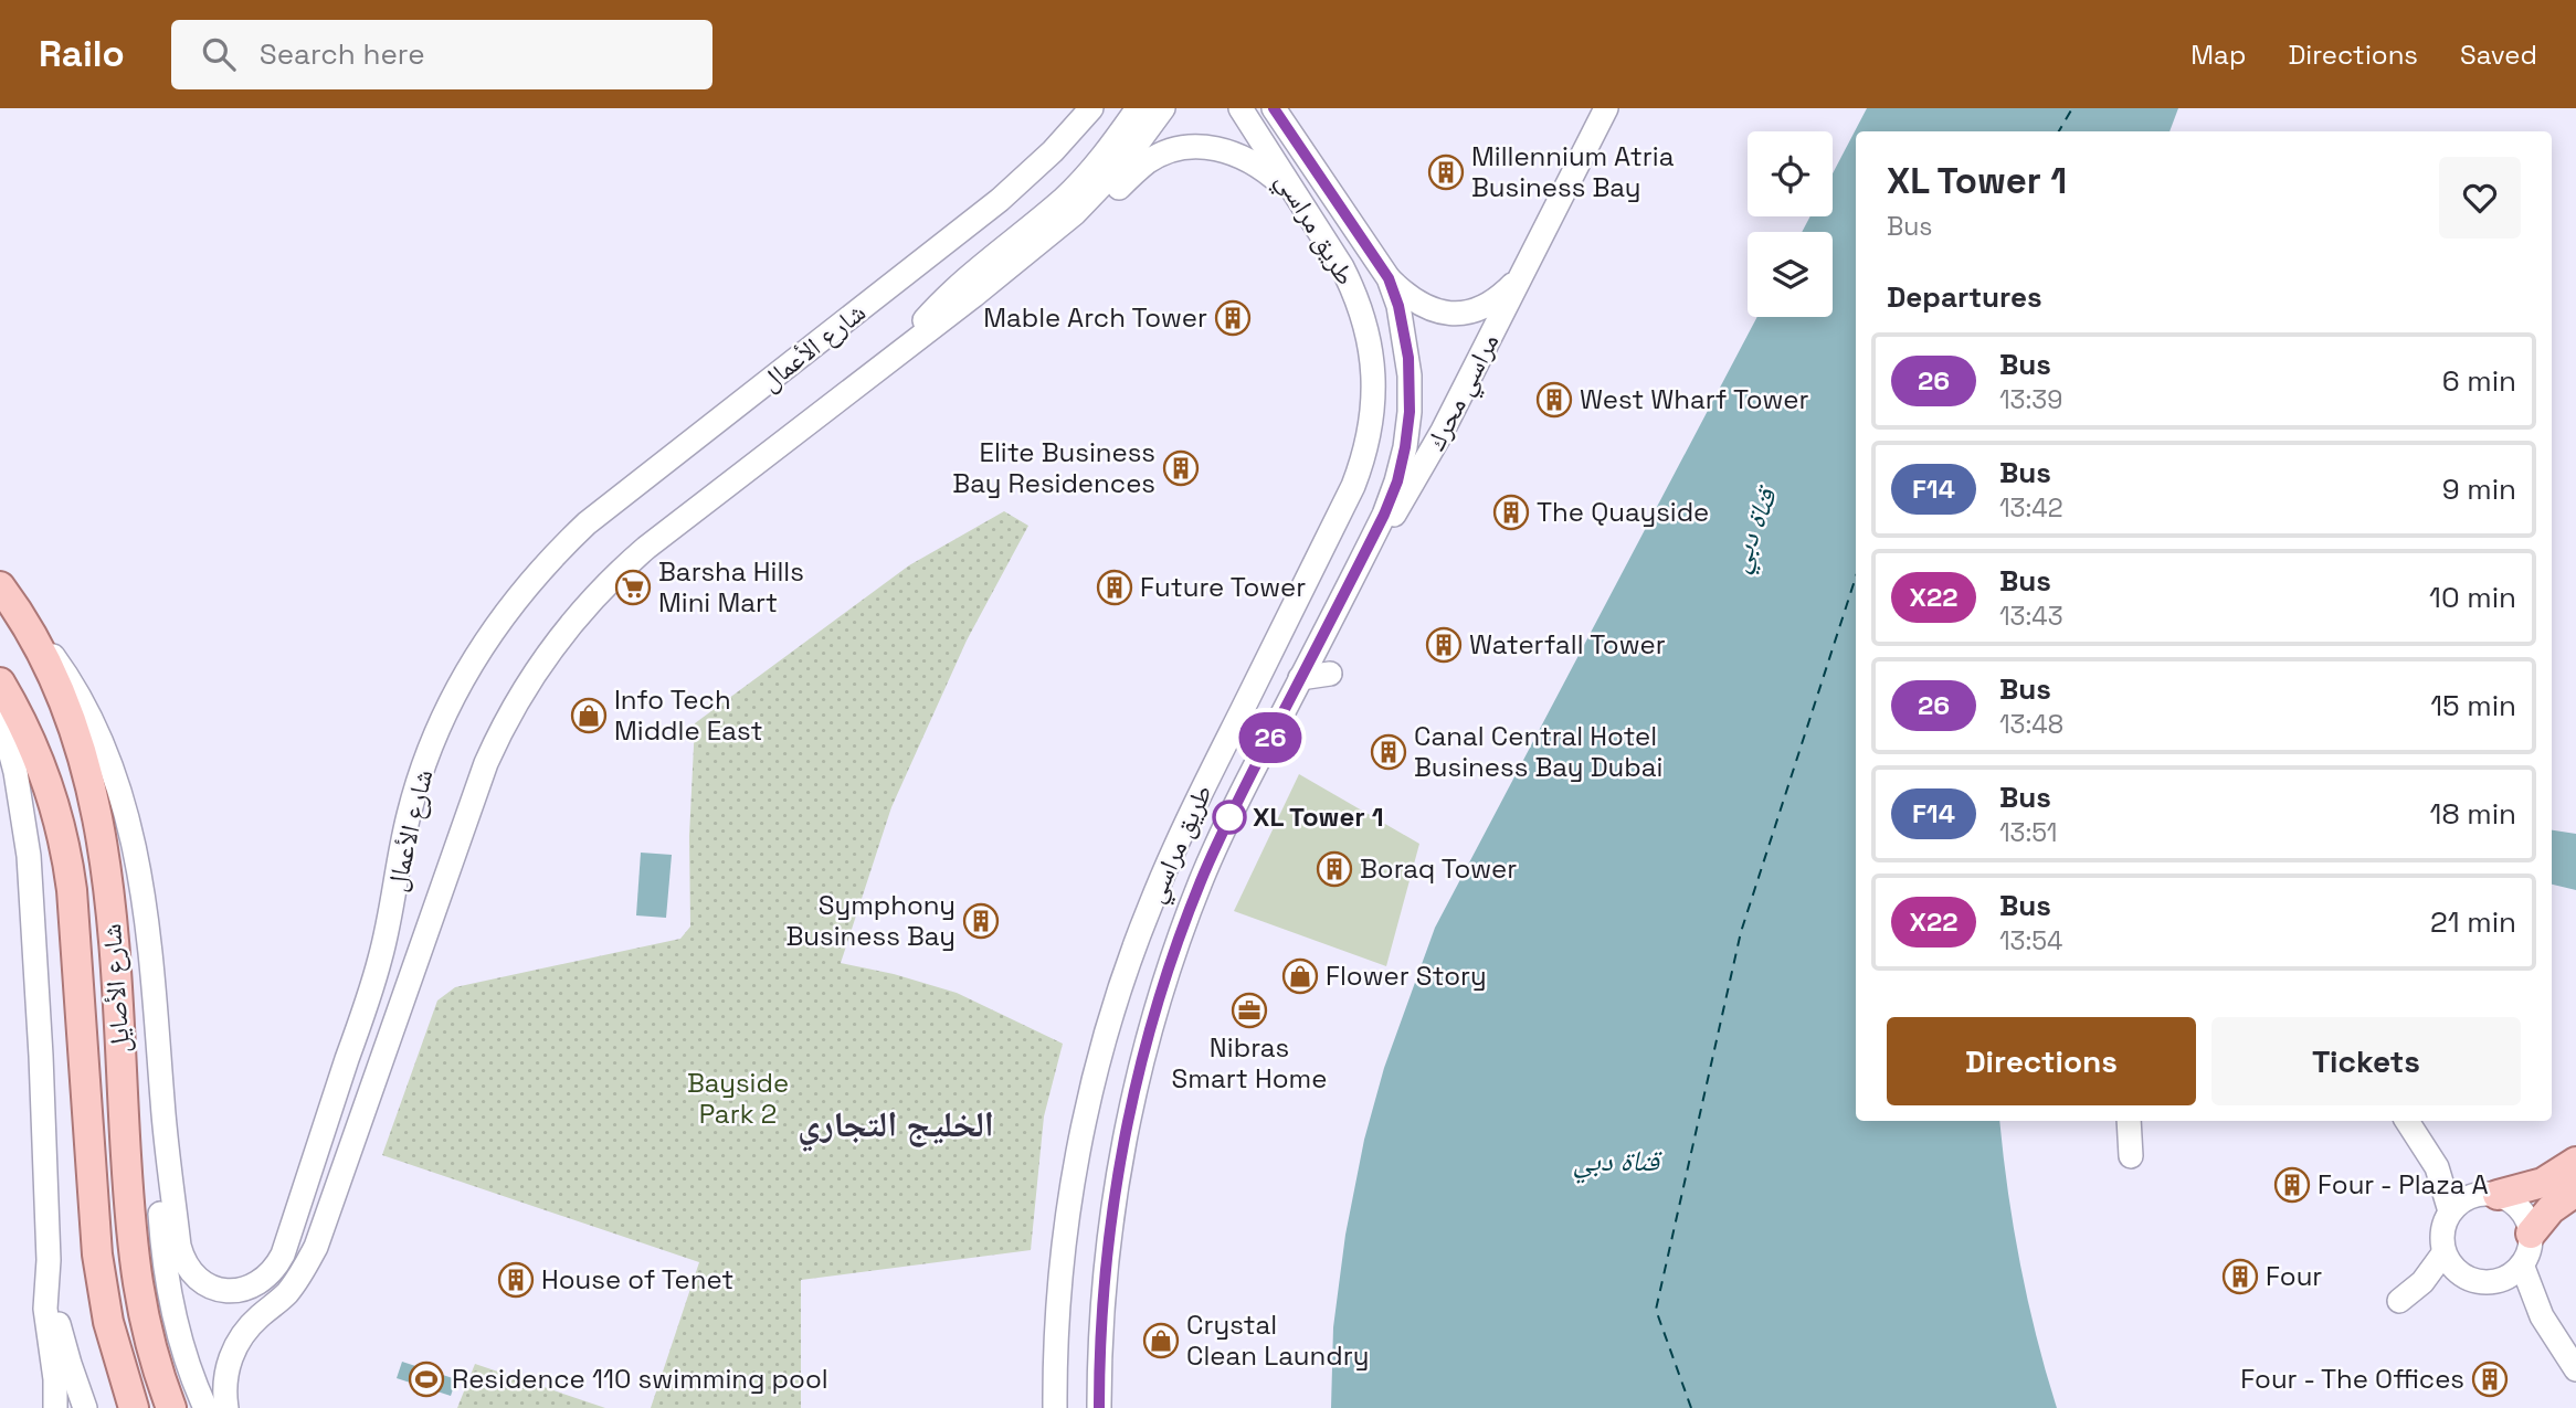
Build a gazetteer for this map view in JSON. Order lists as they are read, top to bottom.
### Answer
{
  "streets": {
    "main road": ["شارع الأصايل"],
    "street": ["طريق مراسي", "شارع الأعمال", "مراسي محرك"]
  },
  "crossings": [
    ["طريق مراسي", "مراسي محرك"],
    ["شارع الأعمال", "شارع الأصايل"]
  ],
  "districts": ["الخليج التجاري"],
  "water": ["قناة دبي"],
  "parks": ["Bayside Park 2"],
  "places": {
    "building": [
      "Millennium Atria Business Bay",
      "Mable Arch Tower",
      "West Wharf Tower",
      "Elite Business Bay Residences",
      "The Quayside",
      "Future Tower",
      "Waterfall Tower",
      "Canal Central Hotel Business Bay Dubai",
      "Boraq Tower",
      "Symphony Business Bay",
      "Four - Plaza A",
      "Four",
      "House of Tenet",
      "Four - The Offices"
    ],
    "supermarket": ["Barsha Hills Mini Mart"],
    "shop": ["Info Tech Middle East", "Flower Story", "Crystal Clean Laundry"],
    "other": ["XL Tower 1"],
    "office": ["Nibras Smart Home"],
    "sports": ["Residence 110 swimming pool"]
  },
  "lines": ["bus line 26"],
  "page": {
    "header": "Railo",
    "search": "Search here",
    "nav": ["Map", "Directions", "Saved"],
    "on_map": "26",
    "heading": [
      ["XL Tower 1", "Bus"],
      "Departures"
    ],
    "list": [
      {
        "mark": "26",
        "name": "Bus",
        "note": "13:39",
        "value": "6 min"
      },
      {
        "mark": "F14",
        "name": "Bus",
        "note": "13:42",
        "value": "9 min"
      },
      {
        "mark": "X22",
        "name": "Bus",
        "note": "13:43",
        "value": "10 min"
      },
      {
        "mark": "26",
        "name": "Bus",
        "note": "13:48",
        "value": "15 min"
      },
      {
        "mark": "F14",
        "name": "Bus",
        "note": "13:51",
        "value": "18 min"
      },
      {
        "mark": "X22",
        "name": "Bus",
        "note": "13:54",
        "value": "21 min"
      }
    ],
    "buttons": ["Directions", "Tickets"]
  }
}
